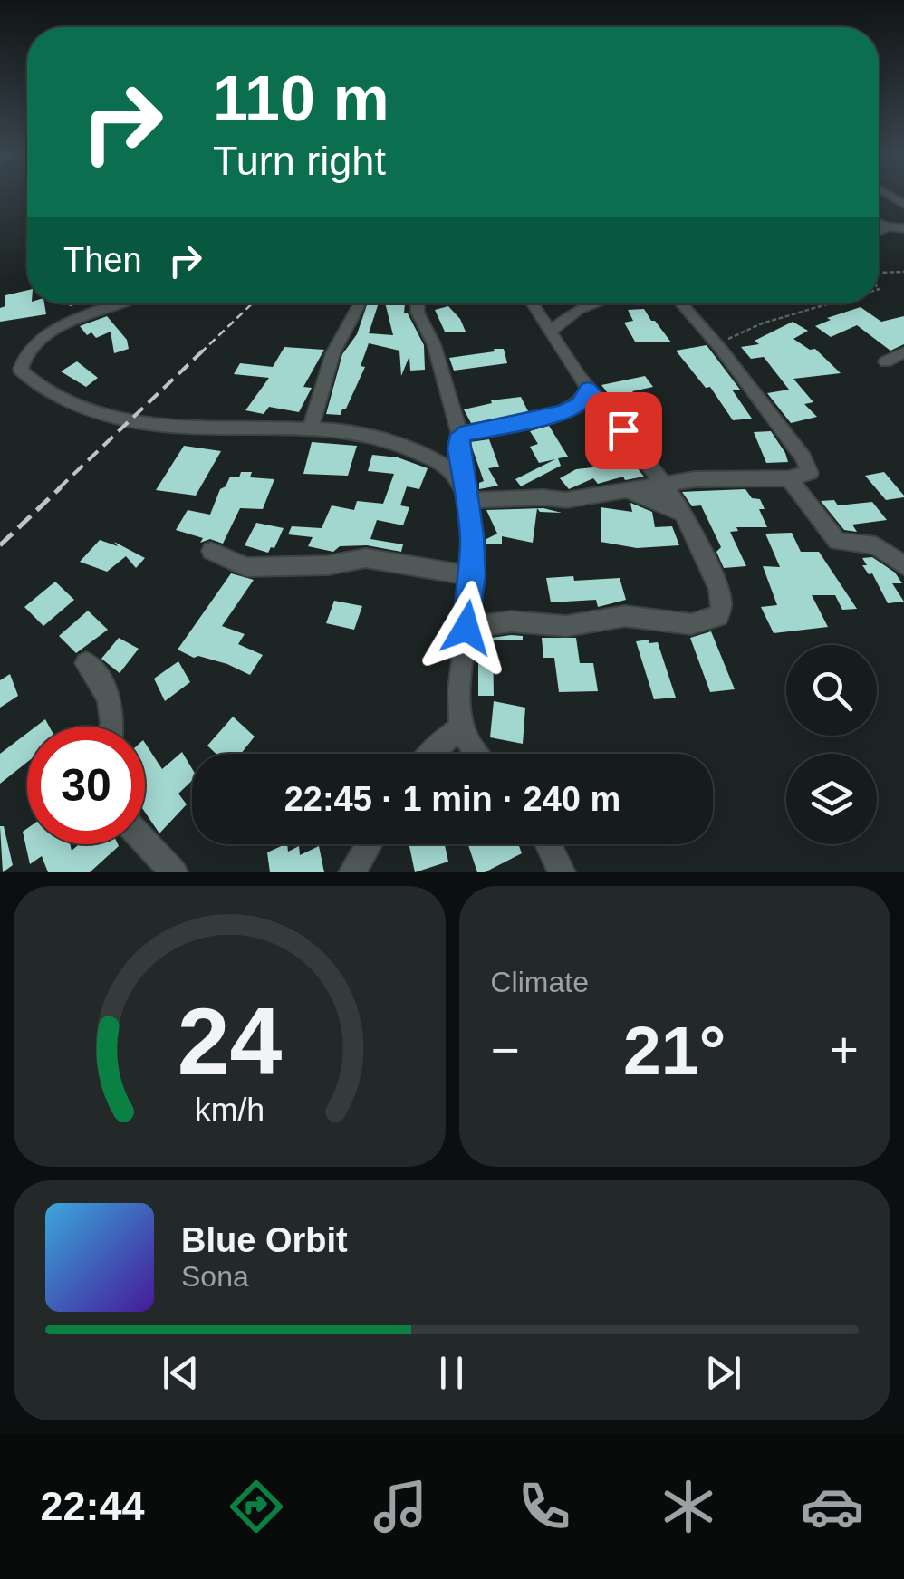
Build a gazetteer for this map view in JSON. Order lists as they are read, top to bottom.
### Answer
{
  "page": {
    "turn": ["110 m", "Turn right"],
    "then": "Then",
    "limit": "30",
    "trip": "22:45 · 1 min · 240 m",
    "tile": "Climate",
    "heat": ["−", "21°", "+"],
    "song": ["Blue Orbit", "Sona"],
    "tabs": "22:44",
    "gauge": ["24", "km/h"]
  }
}
